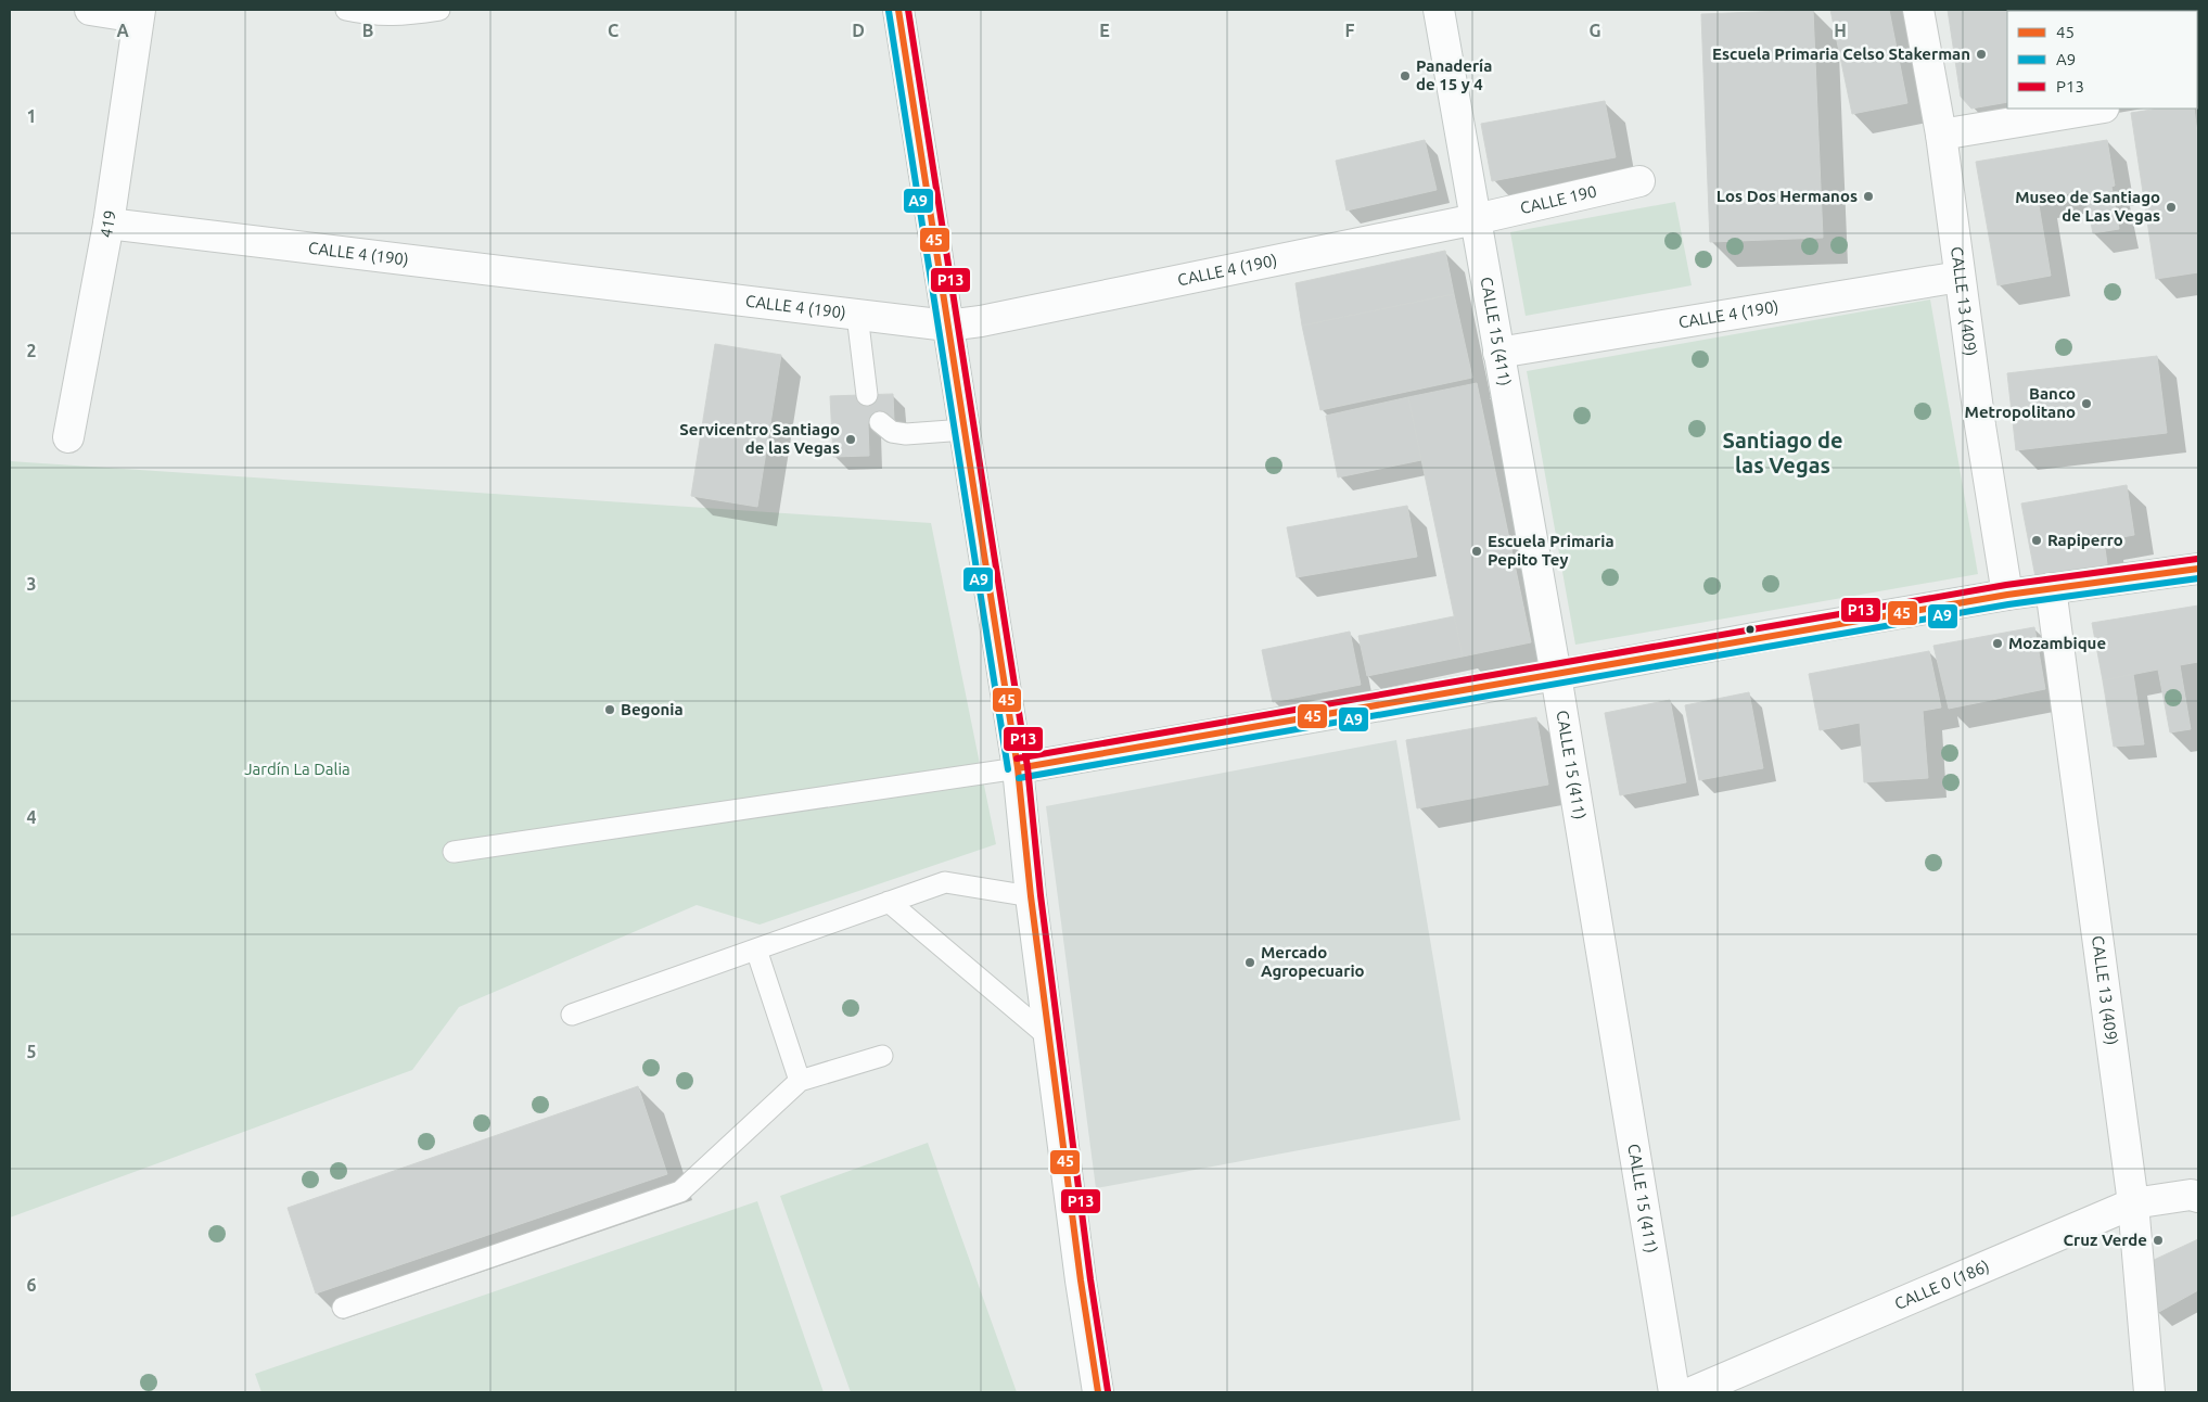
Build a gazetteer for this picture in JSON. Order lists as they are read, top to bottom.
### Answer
{
  "streets": {
    "street": [
      "CALLE 190",
      "419",
      "CALLE 4 (190)",
      "CALLE 13 (409)",
      "CALLE 15 (411)",
      "CALLE 0 (186)"
    ]
  },
  "crossings": [
    ["CALLE 190", "CALLE 4 (190)"],
    ["CALLE 190", "CALLE 15 (411)"],
    ["419", "CALLE 4 (190)"],
    ["CALLE 4 (190)", "CALLE 13 (409)"],
    ["CALLE 4 (190)", "CALLE 15 (411)"],
    ["CALLE 13 (409)", "CALLE 0 (186)"]
  ],
  "districts": ["Santiago de las Vegas"],
  "parks": ["Jardín La Dalia"],
  "places": [
    "Escuela Primaria Celso Stakerman",
    "Panadería de 15 y 4",
    "Los Dos Hermanos",
    "Museo de Santiago de Las Vegas",
    "Banco Metropolitano",
    "Servicentro Santiago de las Vegas",
    "Rapiperro",
    "Escuela Primaria Pepito Tey",
    "Mozambique",
    "Begonia",
    "Mercado Agropecuario",
    "Cruz Verde"
  ],
  "lines": ["transit line 45", "transit line P13", "transit line A9"],
  "legend": ["45", "A9", "P13"],
  "grid": {
    "columns": [
      "A",
      "B",
      "C",
      "D",
      "E",
      "F",
      "G",
      "H"
    ],
    "rows": [
      "1",
      "2",
      "3",
      "4",
      "5",
      "6"
    ]
  }
}
